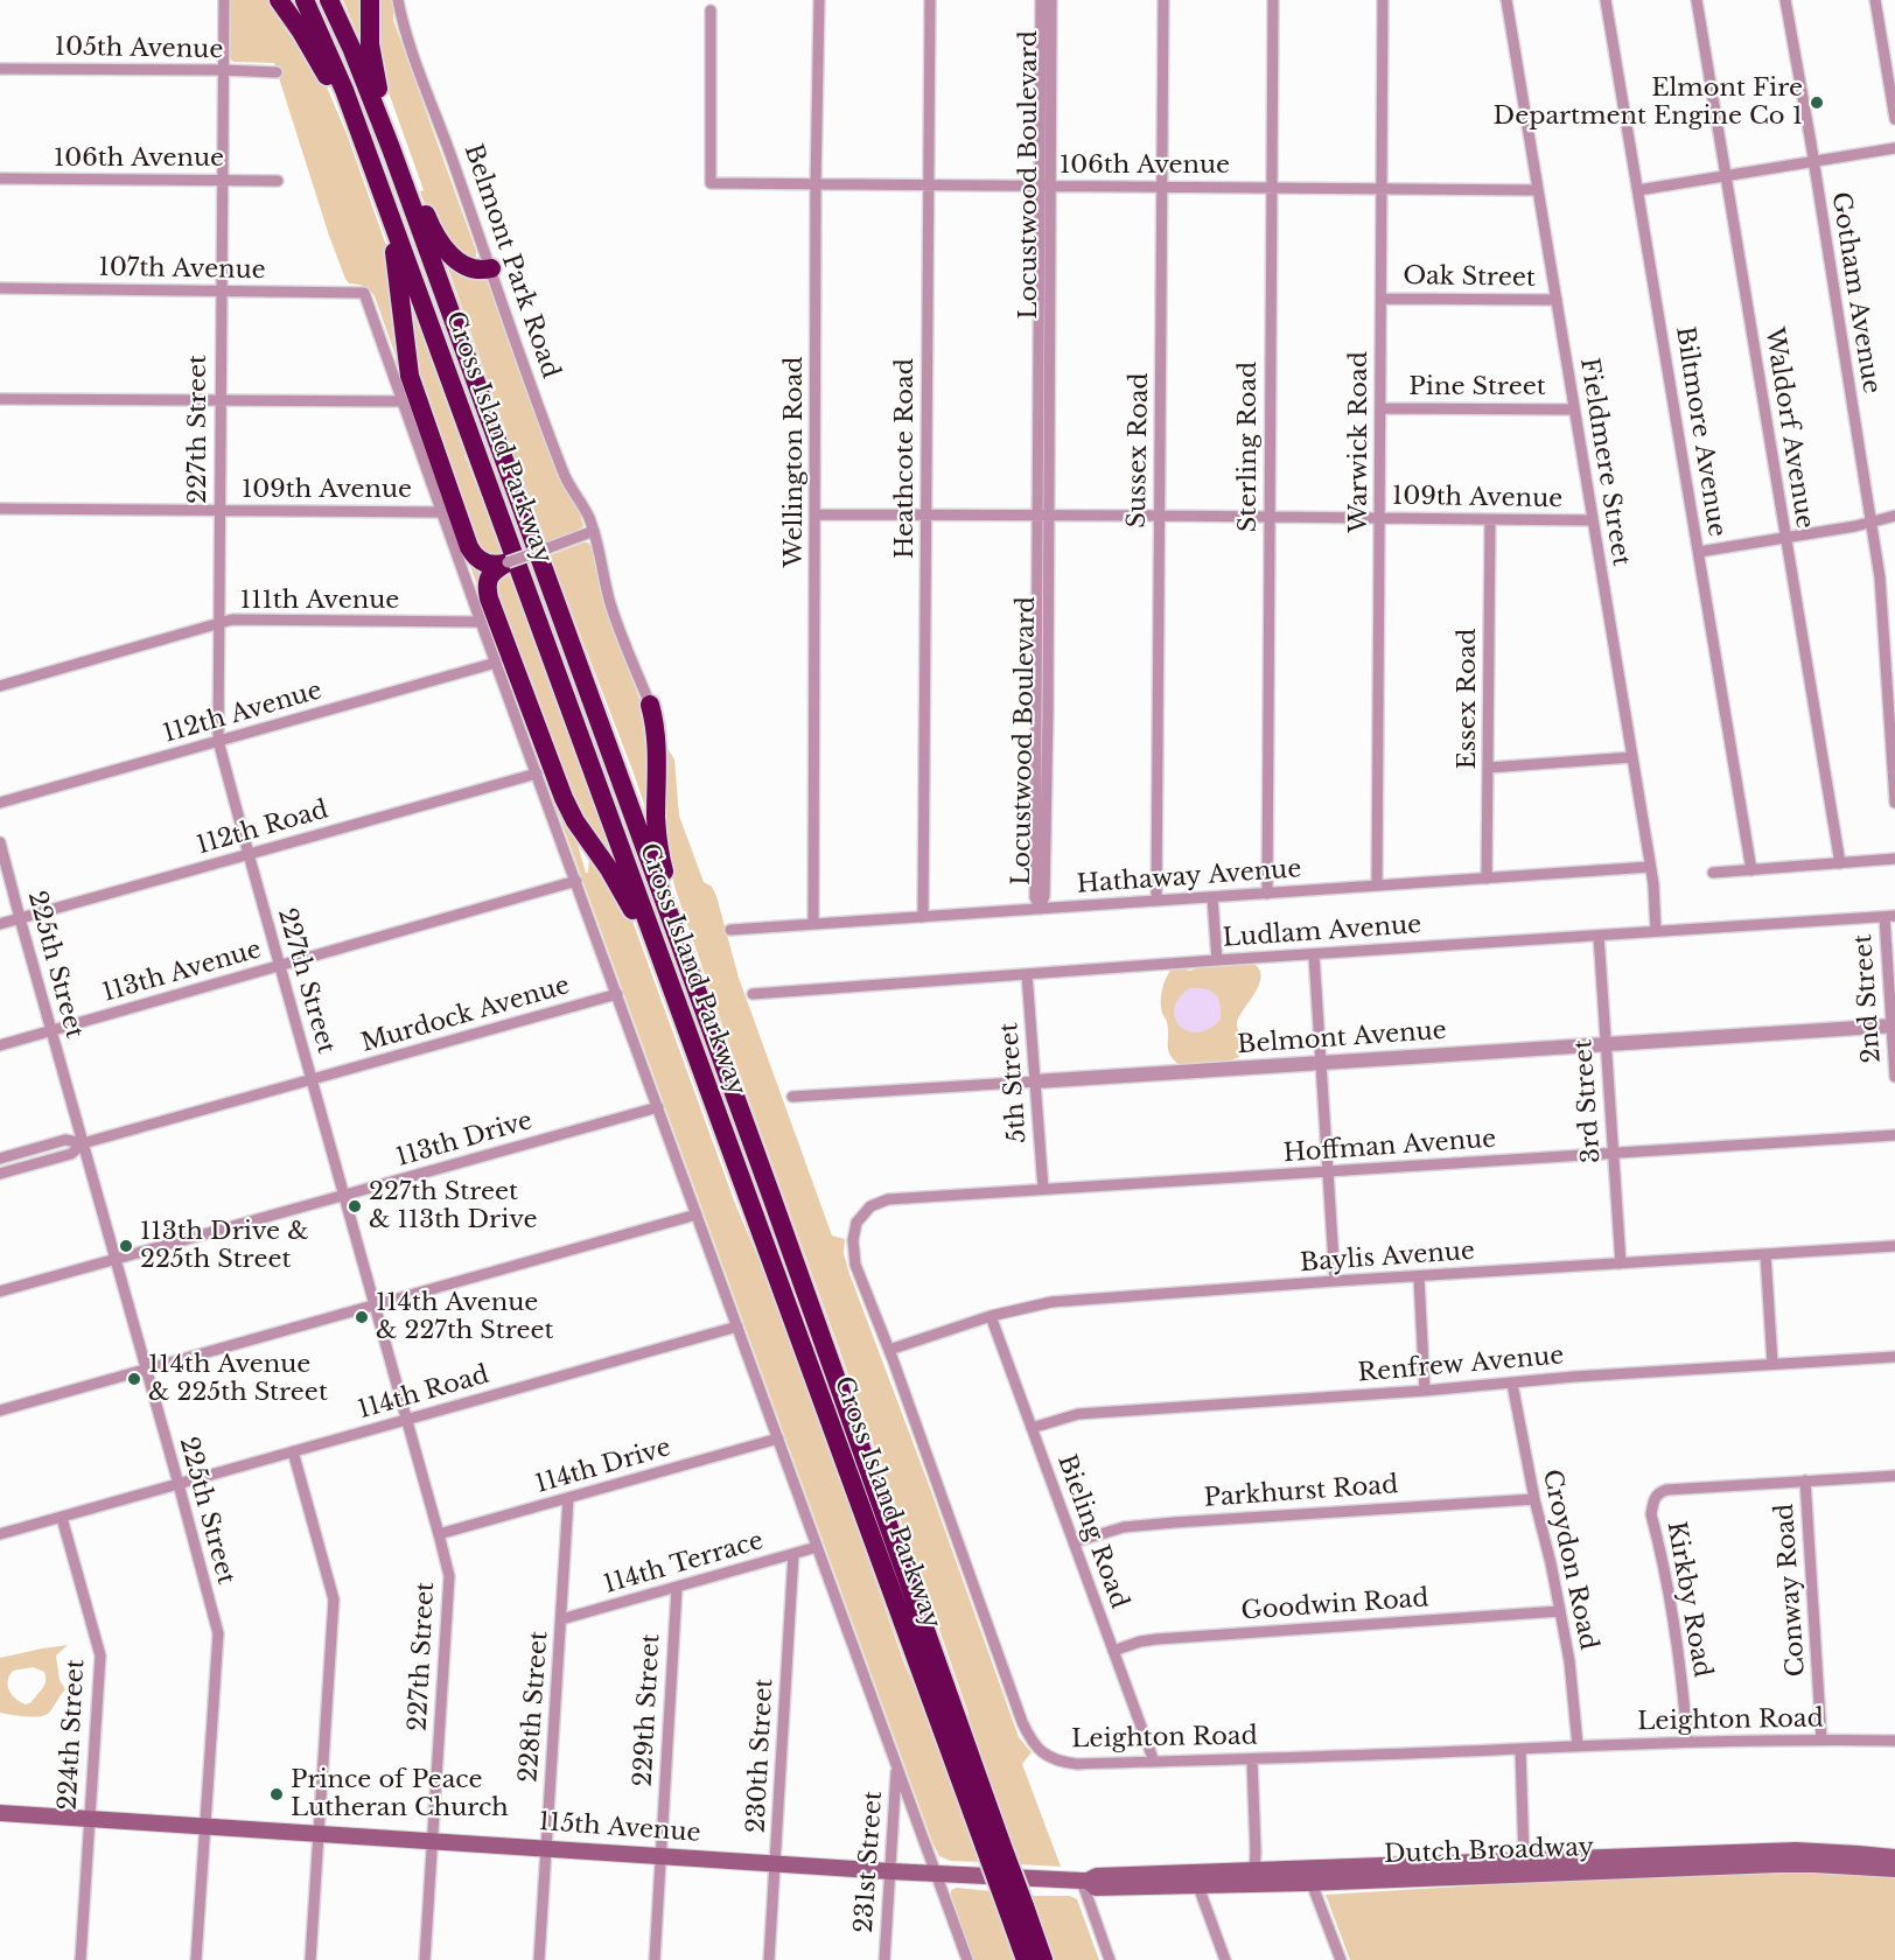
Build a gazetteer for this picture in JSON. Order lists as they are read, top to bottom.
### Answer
{
  "streets": {
    "highway": ["Cross Island Parkway"],
    "main road": ["115th Avenue", "Dutch Broadway"],
    "street": [
      "105th Avenue",
      "106th Avenue",
      "Locustwood Boulevard",
      "Belmont Park Road",
      "107th Avenue",
      "Oak Street",
      "Gotham Avenue",
      "Pine Street",
      "Waldorf Avenue",
      "227th Street",
      "Biltmore Avenue",
      "Warwick Road",
      "Sterling Road",
      "Sussex Road",
      "Heathcote Road",
      "Wellington Road",
      "Fieldmere Street",
      "109th Avenue",
      "111th Avenue",
      "Essex Road",
      "112th Avenue",
      "112th Road",
      "Hathaway Avenue",
      "Ludlam Avenue",
      "225th Street",
      "113th Avenue",
      "2nd Street",
      "Murdock Avenue",
      "Belmont Avenue",
      "5th Street",
      "3rd Street",
      "113th Drive",
      "Hoffman Avenue",
      "Baylis Avenue",
      "Renfrew Avenue",
      "114th Road",
      "114th Drive",
      "Parkhurst Road",
      "Bieling Road",
      "Croydon Road",
      "114th Terrace",
      "Conway Road",
      "Kirkby Road",
      "Goodwin Road",
      "228th Street",
      "229th Street",
      "Leighton Road",
      "224th Street",
      "230th Street",
      "231st Street"
    ]
  },
  "crossings": [
    ["105th Avenue", "227th Street"],
    ["106th Avenue", "Locustwood Boulevard"],
    ["106th Avenue", "227th Street"],
    ["106th Avenue", "Warwick Road"],
    ["106th Avenue", "Sterling Road"],
    ["106th Avenue", "Sussex Road"],
    ["106th Avenue", "Heathcote Road"],
    ["106th Avenue", "Wellington Road"],
    ["106th Avenue", "Fieldmere Street"],
    ["Locustwood Boulevard", "109th Avenue"],
    ["Locustwood Boulevard", "Hathaway Avenue"],
    ["107th Avenue", "227th Street"],
    ["Oak Street", "Warwick Road"],
    ["Oak Street", "Fieldmere Street"],
    ["Pine Street", "Warwick Road"],
    ["Pine Street", "Fieldmere Street"],
    ["227th Street", "109th Avenue"],
    ["227th Street", "111th Avenue"],
    ["227th Street", "112th Avenue"],
    ["227th Street", "112th Road"],
    ["227th Street", "113th Avenue"],
    ["227th Street", "Murdock Avenue"],
    ["227th Street", "113th Drive"],
    ["227th Street", "114th Road"],
    ["227th Street", "114th Drive"],
    ["227th Street", "115th Avenue"],
    ["Warwick Road", "109th Avenue"],
    ["Warwick Road", "Hathaway Avenue"],
    ["Sterling Road", "109th Avenue"],
    ["Sterling Road", "Hathaway Avenue"],
    ["Sussex Road", "109th Avenue"],
    ["Sussex Road", "Hathaway Avenue"],
    ["Heathcote Road", "109th Avenue"],
    ["Heathcote Road", "Hathaway Avenue"],
    ["Wellington Road", "109th Avenue"],
    ["Wellington Road", "Hathaway Avenue"],
    ["Fieldmere Street", "109th Avenue"],
    ["Fieldmere Street", "Hathaway Avenue"],
    ["Fieldmere Street", "Ludlam Avenue"],
    ["109th Avenue", "Essex Road"],
    ["Essex Road", "Hathaway Avenue"],
    ["112th Road", "225th Street"],
    ["Ludlam Avenue", "2nd Street"],
    ["Ludlam Avenue", "5th Street"],
    ["Ludlam Avenue", "3rd Street"],
    ["225th Street", "113th Avenue"],
    ["225th Street", "Murdock Avenue"],
    ["225th Street", "113th Drive"],
    ["225th Street", "114th Road"],
    ["225th Street", "115th Avenue"],
    ["2nd Street", "Belmont Avenue"],
    ["Belmont Avenue", "5th Street"],
    ["Belmont Avenue", "3rd Street"],
    ["5th Street", "Hoffman Avenue"],
    ["3rd Street", "Hoffman Avenue"],
    ["3rd Street", "Baylis Avenue"],
    ["Hoffman Avenue", "Leighton Road"],
    ["Baylis Avenue", "Bieling Road"],
    ["Baylis Avenue", "Leighton Road"],
    ["Renfrew Avenue", "Bieling Road"],
    ["Renfrew Avenue", "Croydon Road"],
    ["114th Road", "224th Street"],
    ["114th Drive", "228th Street"],
    ["Parkhurst Road", "Bieling Road"],
    ["Parkhurst Road", "Croydon Road"],
    ["Bieling Road", "Goodwin Road"],
    ["Bieling Road", "Leighton Road"],
    ["Croydon Road", "Goodwin Road"],
    ["Croydon Road", "Leighton Road"],
    ["114th Terrace", "228th Street"],
    ["114th Terrace", "229th Street"],
    ["114th Terrace", "230th Street"],
    ["Conway Road", "Kirkby Road"],
    ["Conway Road", "Leighton Road"],
    ["Kirkby Road", "Leighton Road"],
    ["228th Street", "115th Avenue"],
    ["229th Street", "115th Avenue"],
    ["224th Street", "115th Avenue"],
    ["230th Street", "115th Avenue"],
    ["115th Avenue", "Dutch Broadway"],
    ["115th Avenue", "231st Street"]
  ],
  "places": [
    "Elmont Fire Department Engine Co 1",
    "227th Street & 113th Drive",
    "113th Drive & 225th Street",
    "114th Avenue & 227th Street",
    "114th Avenue & 225th Street",
    "Prince of Peace Lutheran Church"
  ]
}
